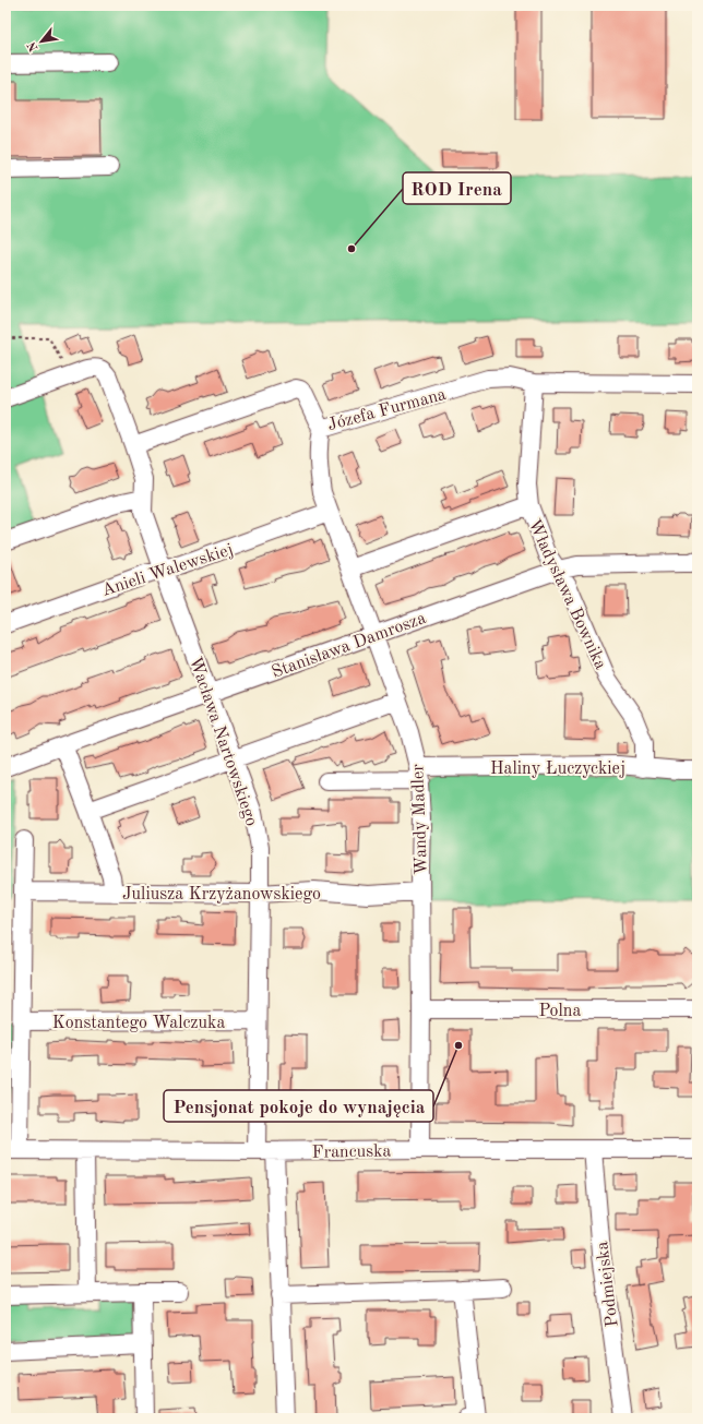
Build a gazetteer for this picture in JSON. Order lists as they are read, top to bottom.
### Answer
{
  "streets": {
    "street": [
      "Józefa Furmana",
      "Anieli Walewskiej",
      "Władysława Bownika",
      "Stanisława Damrosza",
      "Wacława Nartowskiego",
      "Haliny Łuczyckiej",
      "Wandy Madler",
      "Juliusza Krzyżanowskiego",
      "Polna",
      "Konstantego Walczuka",
      "Francuska",
      "Podmiejska"
    ]
  },
  "crossings": [
    ["Józefa Furmana", "Władysława Bownika"],
    ["Józefa Furmana", "Wacława Nartowskiego"],
    ["Józefa Furmana", "Wandy Madler"],
    ["Anieli Walewskiej", "Wacława Nartowskiego"],
    ["Anieli Walewskiej", "Wandy Madler"],
    ["Władysława Bownika", "Stanisława Damrosza"],
    ["Władysława Bownika", "Haliny Łuczyckiej"],
    ["Stanisława Damrosza", "Wacława Nartowskiego"],
    ["Stanisława Damrosza", "Wandy Madler"],
    ["Wacława Nartowskiego", "Juliusza Krzyżanowskiego"],
    ["Wacława Nartowskiego", "Konstantego Walczuka"],
    ["Wacława Nartowskiego", "Francuska"],
    ["Haliny Łuczyckiej", "Wandy Madler"],
    ["Wandy Madler", "Juliusza Krzyżanowskiego"],
    ["Wandy Madler", "Polna"],
    ["Wandy Madler", "Francuska"],
    ["Francuska", "Podmiejska"]
  ],
  "places": ["ROD Irena", "Pensjonat pokoje do wynajęcia"],
  "north": "bottom left"
}
